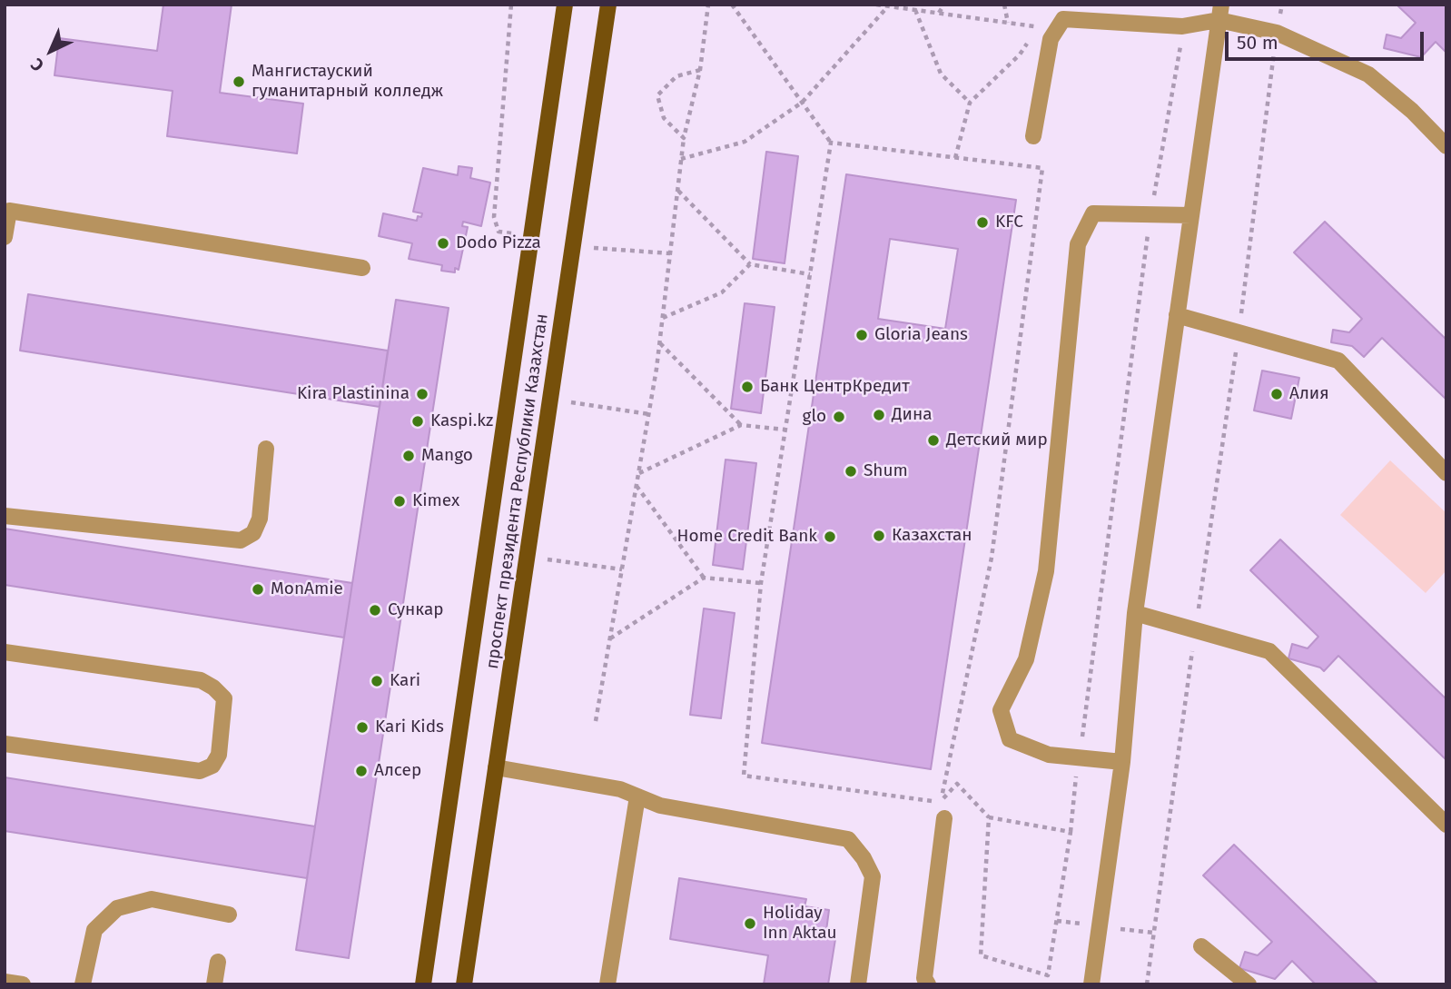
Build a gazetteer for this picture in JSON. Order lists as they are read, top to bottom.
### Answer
{
  "streets": {
    "main road": ["проспект президента Республики Казахстан"]
  },
  "places": [
    "Мангистауский гуманитарный колледж",
    "KFC",
    "Dodo Pizza",
    "Gloria Jeans",
    "Банк ЦентрКредит",
    "Kira Plastinina",
    "Алия",
    "Дина",
    "glo",
    "Kaspi.kz",
    "Детский мир",
    "Mango",
    "Shum",
    "Kimex",
    "Казахстан",
    "Home Credit Bank",
    "MonAmie",
    "Сункар",
    "Kari",
    "Kari Kids",
    "Алсер",
    "Holiday Inn Aktau"
  ],
  "scale_bar": "50 m",
  "north": "bottom left"
}
